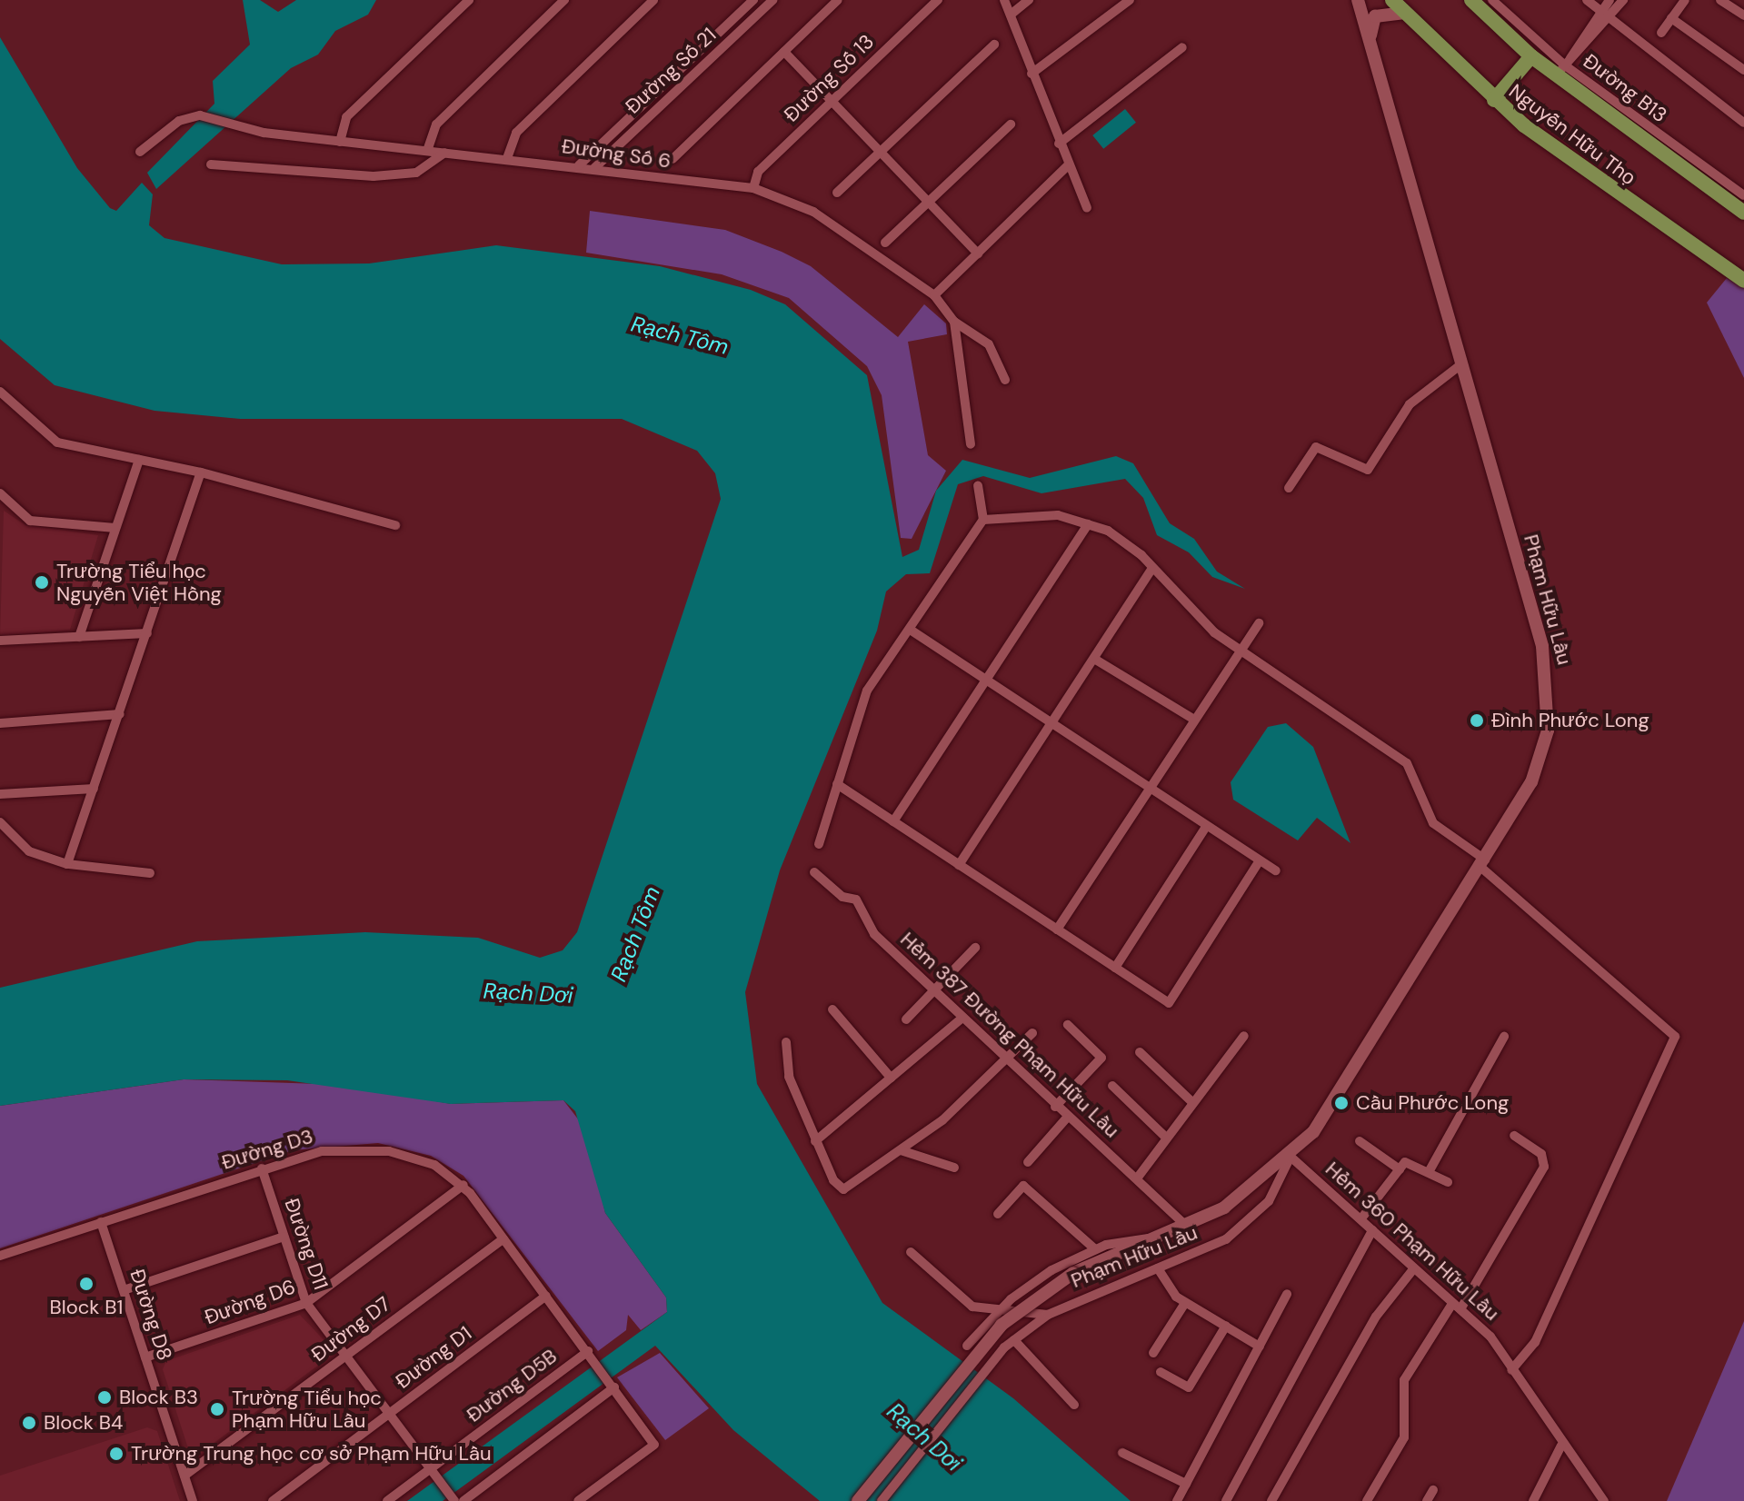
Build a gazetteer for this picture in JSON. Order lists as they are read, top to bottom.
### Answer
{
  "streets": {
    "main road": ["Nguyễn Hữu Thọ", "Phạm Hữu Lầu"],
    "street": [
      "Đường Số 21",
      "Đường Số 13",
      "Đường B13",
      "Đường Số 6",
      "Hẻm 387 Đường Phạm Hữu Lầu",
      "Đường D3",
      "Hẻm 360 Phạm Hữu Lầu",
      "Đường D11",
      "Đường D6",
      "Đường D8",
      "Đường D7",
      "Đường D1",
      "Đường D5B"
    ]
  },
  "crossings": [
    ["Đường Số 21", "Đường Số 6"],
    ["Đường Số 13", "Đường Số 6"],
    ["Đường B13", "Nguyễn Hữu Thọ"],
    ["Phạm Hữu Lầu", "Hẻm 387 Đường Phạm Hữu Lầu"],
    ["Phạm Hữu Lầu", "Hẻm 360 Phạm Hữu Lầu"],
    ["Đường D3", "Đường D11"],
    ["Đường D3", "Đường D6"],
    ["Đường D3", "Đường D8"],
    ["Đường D3", "Đường D7"],
    ["Đường D3", "Đường D1"],
    ["Đường D3", "Đường D5B"],
    ["Đường D11", "Đường D6"],
    ["Đường D11", "Đường D7"],
    ["Đường D11", "Đường D1"],
    ["Đường D11", "Đường D5B"],
    ["Đường D6", "Đường D8"],
    ["Đường D8", "Đường D7"]
  ],
  "water": ["Rạch Tôm", "Rạch Dơi"],
  "places": [
    "Trường Tiểu học Nguyễn Việt Hồng",
    "Đình Phước Long",
    "Cầu Phước Long",
    "Block B1",
    "Block B3",
    "Trường Tiểu học Phạm Hữu Lầu",
    "Block B4",
    "Trường Trung học cơ sở Phạm Hữu Lầu"
  ]
}
